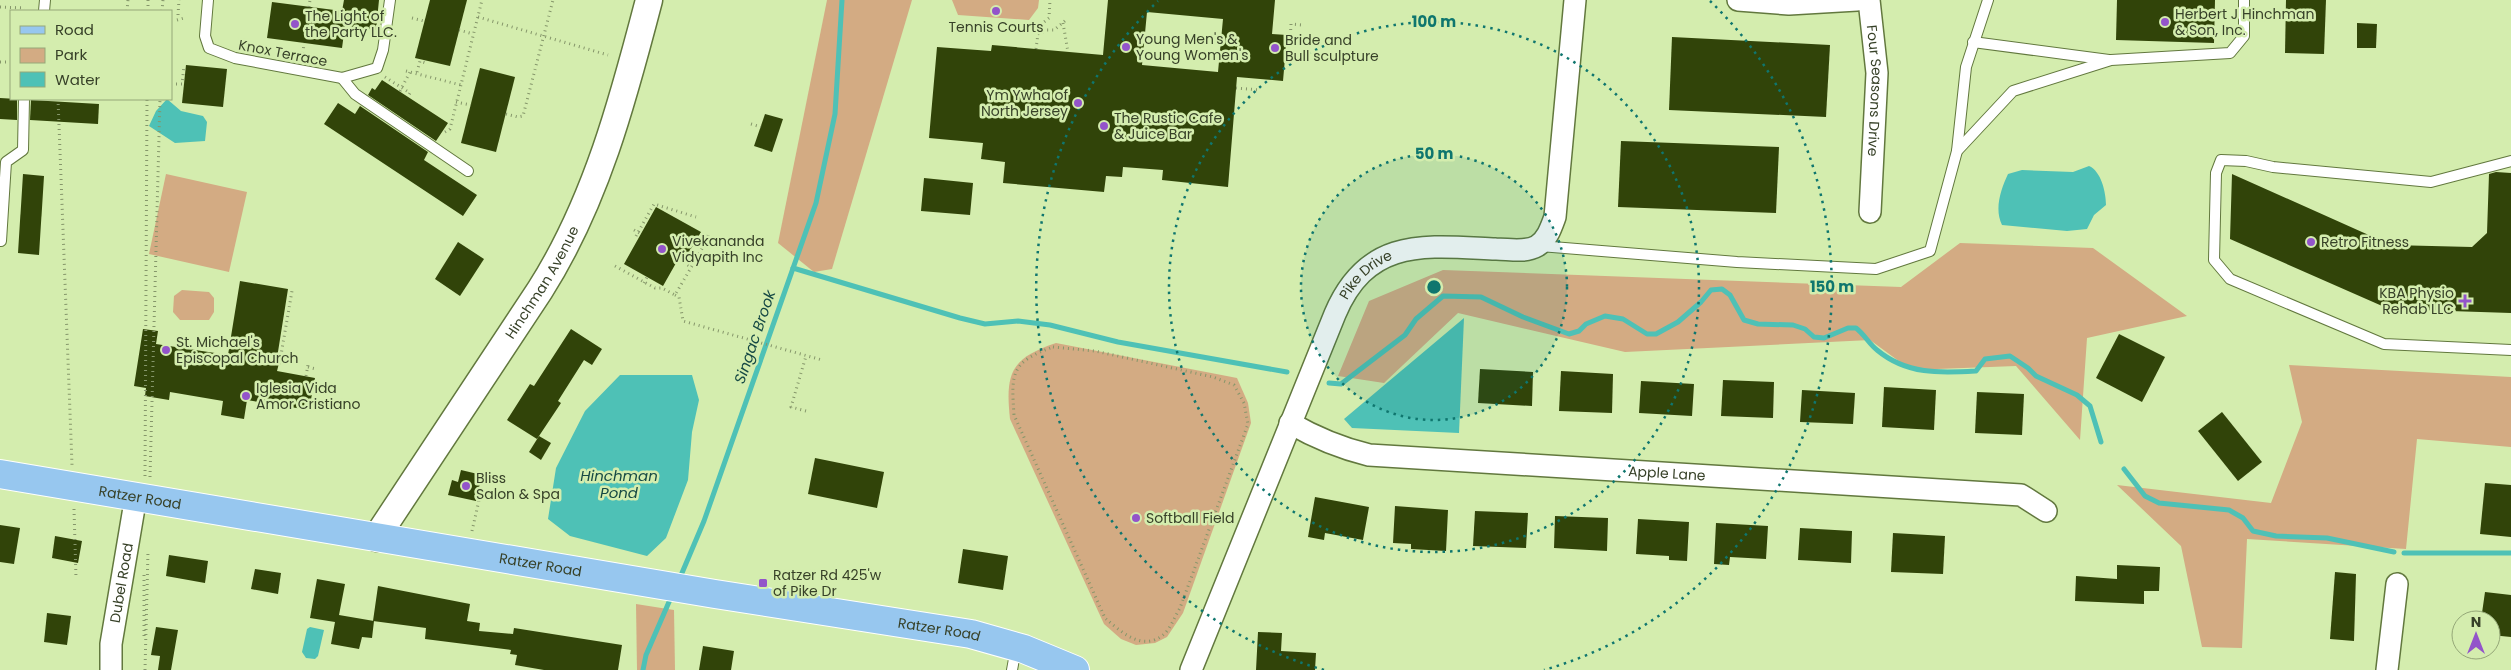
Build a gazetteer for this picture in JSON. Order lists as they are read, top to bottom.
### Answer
{
  "streets": {
    "main road": ["Ratzer Road"],
    "street": [
      "Four Seasons Drive",
      "Pike Drive",
      "Hinchman Avenue",
      "Apple Lane",
      "Dubel Road"
    ],
    "lane": ["Knox Terrace"]
  },
  "crossings": [
    ["Pike Drive", "Apple Lane"],
    ["Hinchman Avenue", "Ratzer Road"],
    ["Ratzer Road", "Dubel Road"]
  ],
  "water": ["Singac Brook", "Hinchman Pond"],
  "places": {
    "other": [
      "Tennis Courts",
      "Herbert J Hinchman & Son, Inc.",
      "The Light of the Party LLC.",
      "Young Men's & Young Women's",
      "Bride and Bull sculpture",
      "Ym Ywha of North Jersey",
      "The Rustic Cafe & Juice Bar",
      "Retro Fitness",
      "Vivekananda Vidyapith Inc",
      "St. Michael's Episcopal Church",
      "Iglesia Vida Amor Cristiano",
      "Bliss Salon & Spa",
      "Softball Field"
    ],
    "health": ["KBA Physio Rehab LLC"],
    "transit": ["Ratzer Rd 425'w of Pike Dr"]
  },
  "legend": ["Road", "Park", "Water"],
  "north": "top",
  "rings": ["100 m", "50 m", "150 m"]
}
